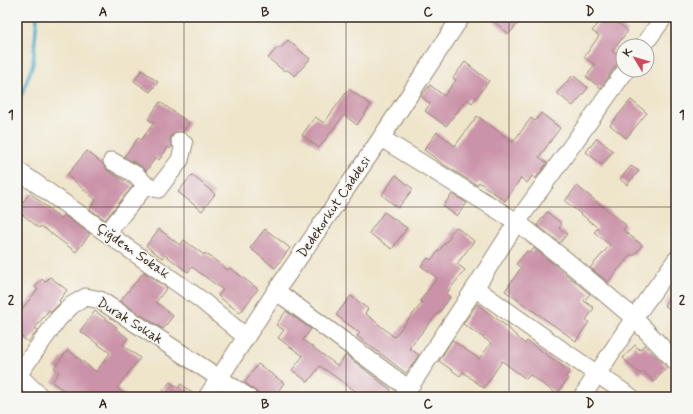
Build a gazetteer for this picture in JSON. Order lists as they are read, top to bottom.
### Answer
{
  "streets": {
    "street": ["Dedekorkut Caddesi", "Çiğdem Sokak", "Durak Sokak"]
  },
  "crossings": [
    ["Dedekorkut Caddesi", "Çiğdem Sokak"],
    ["Dedekorkut Caddesi", "Durak Sokak"]
  ],
  "north": "top left",
  "grid": {
    "columns": [
      "A",
      "B",
      "C",
      "D"
    ],
    "rows": ["1", "2"]
  }
}
